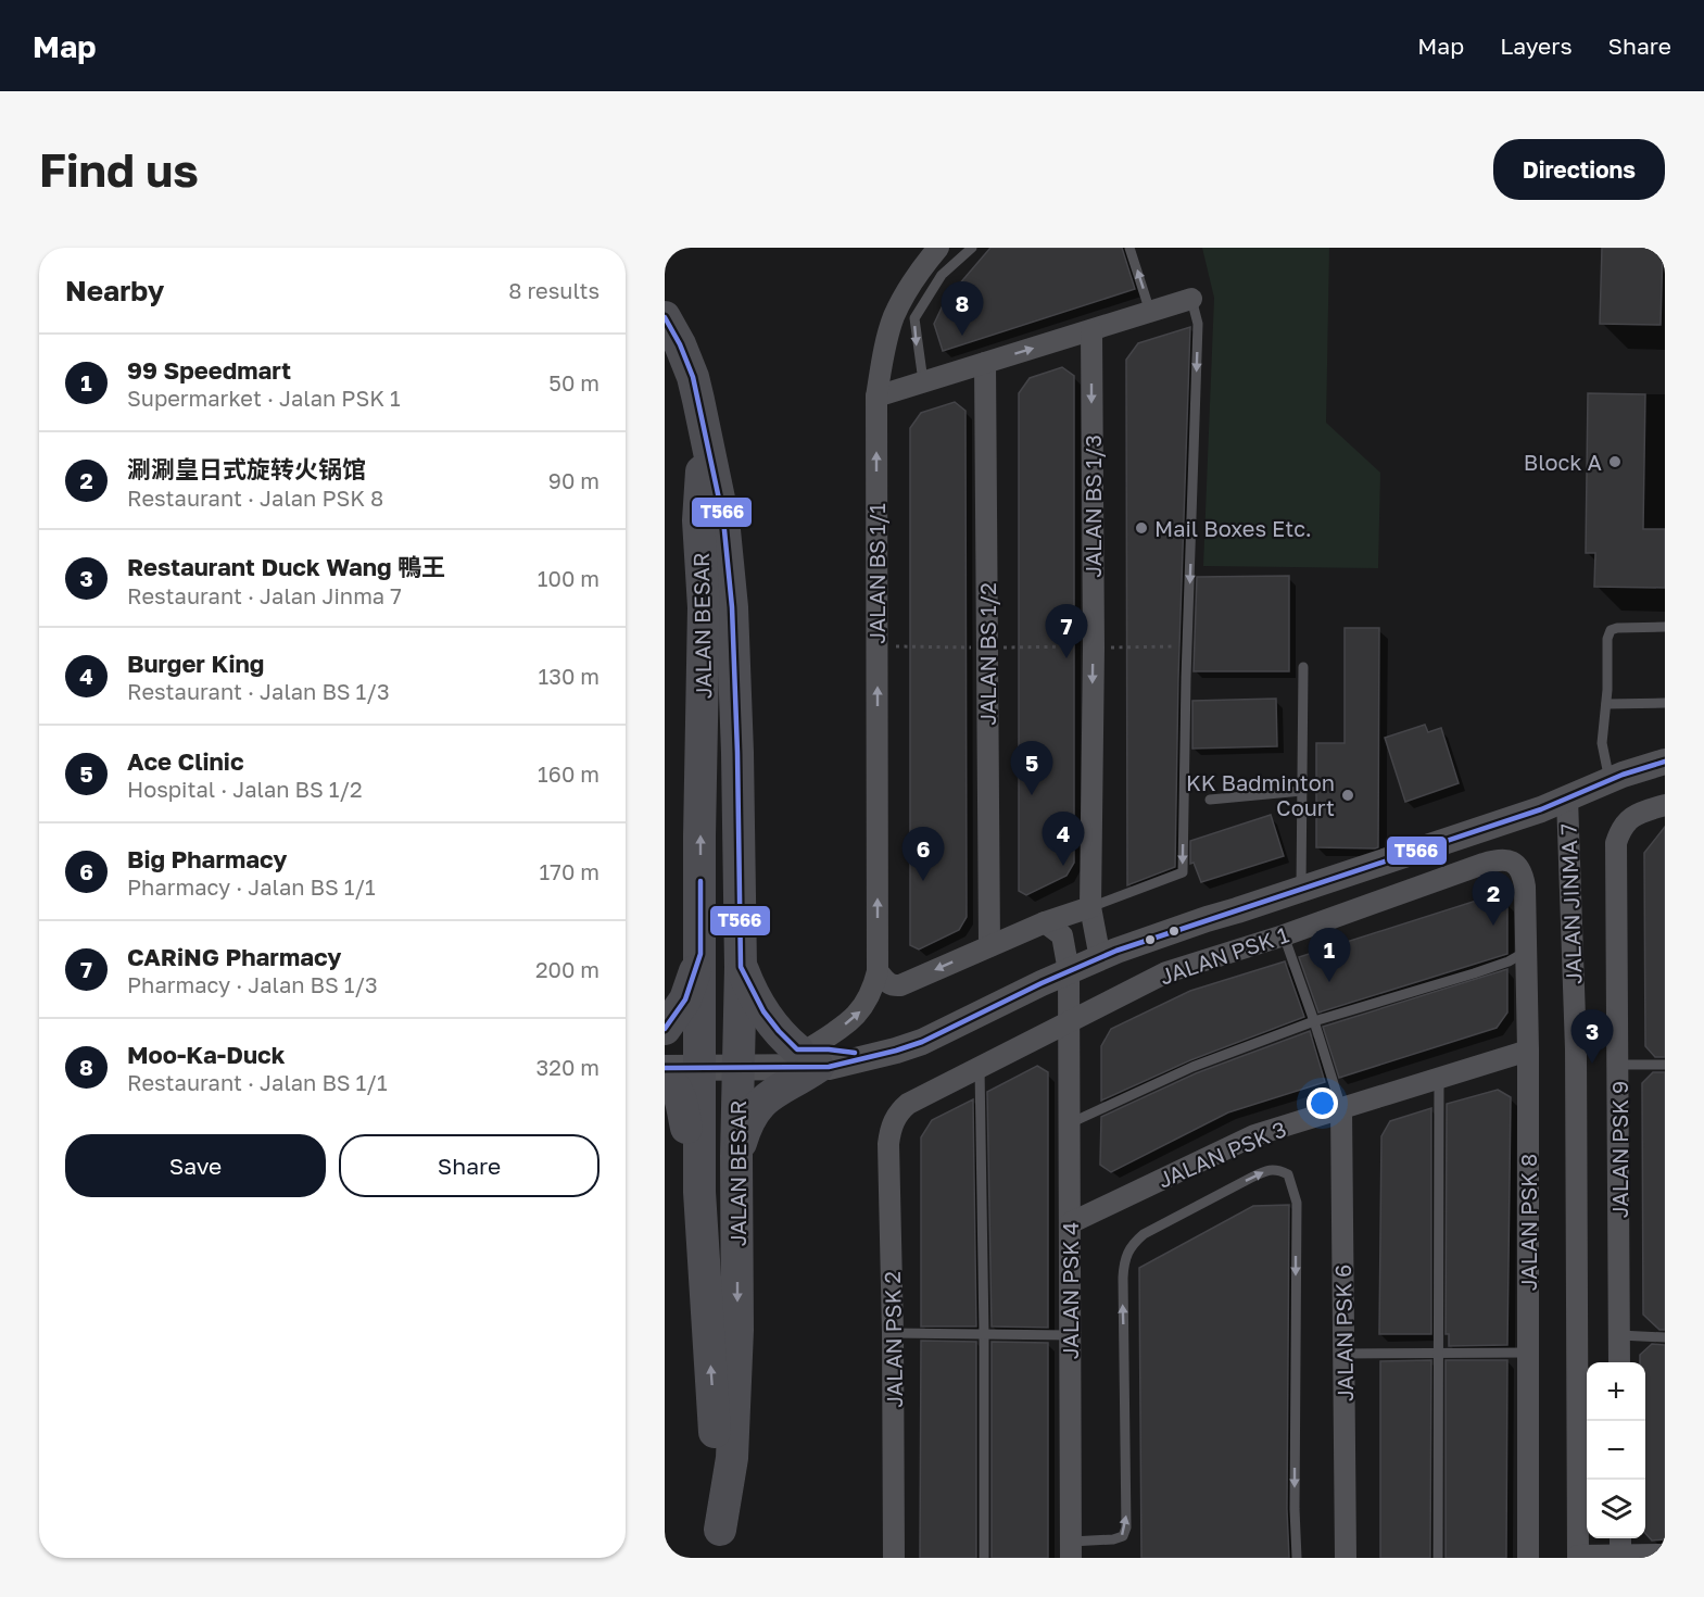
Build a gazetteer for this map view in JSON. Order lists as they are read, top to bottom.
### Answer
{
  "streets": {
    "main road": ["JALAN BESAR"],
    "street": [
      "JALAN BS 1/3",
      "JALAN BS 1/1",
      "JALAN BS 1/2",
      "JALAN JINMA 7",
      "JALAN PSK 1",
      "JALAN PSK 9",
      "JALAN PSK 3",
      "JALAN PSK 8",
      "JALAN PSK 4",
      "JALAN PSK 6",
      "JALAN PSK 2"
    ]
  },
  "crossings": [
    ["JALAN PSK 1", "JALAN PSK 8"],
    ["JALAN PSK 1", "JALAN PSK 4"],
    ["JALAN PSK 1", "JALAN PSK 2"],
    ["JALAN PSK 3", "JALAN PSK 8"],
    ["JALAN PSK 3", "JALAN PSK 4"],
    ["JALAN PSK 3", "JALAN PSK 6"]
  ],
  "one_way": ["JALAN BS 1/3", "JALAN BS 1/1"],
  "places": ["Block A", "Mail Boxes Etc.", "KK Badminton Court"],
  "lines": ["transit line T566"],
  "page": {
    "header": "Map",
    "nav": ["Map", "Layers", "Share"],
    "buttons": [
      "Directions",
      ["Save", "Share"]
    ],
    "title": "Find us",
    "heading": ["Nearby", "8 results"],
    "pins": [
      "8",
      "7",
      "5",
      "4",
      "6",
      "2",
      "1",
      "3"
    ],
    "list": [
      {
        "mark": "1",
        "name": "99 Speedmart",
        "note": "Supermarket · Jalan PSK 1",
        "value": "50 m"
      },
      {
        "mark": "2",
        "name": "涮涮皇日式旋转火锅馆",
        "note": "Restaurant · Jalan PSK 8",
        "value": "90 m"
      },
      {
        "mark": "3",
        "name": "Restaurant Duck Wang 鴨王",
        "note": "Restaurant · Jalan Jinma 7",
        "value": "100 m"
      },
      {
        "mark": "4",
        "name": "Burger King",
        "note": "Restaurant · Jalan BS 1/3",
        "value": "130 m"
      },
      {
        "mark": "5",
        "name": "Ace Clinic",
        "note": "Hospital · Jalan BS 1/2",
        "value": "160 m"
      },
      {
        "mark": "6",
        "name": "Big Pharmacy",
        "note": "Pharmacy · Jalan BS 1/1",
        "value": "170 m"
      },
      {
        "mark": "7",
        "name": "CARiNG Pharmacy",
        "note": "Pharmacy · Jalan BS 1/3",
        "value": "200 m"
      },
      {
        "mark": "8",
        "name": "Moo-Ka-Duck",
        "note": "Restaurant · Jalan BS 1/1",
        "value": "320 m"
      }
    ],
    "map_buttons": ["+", "−"]
  }
}
